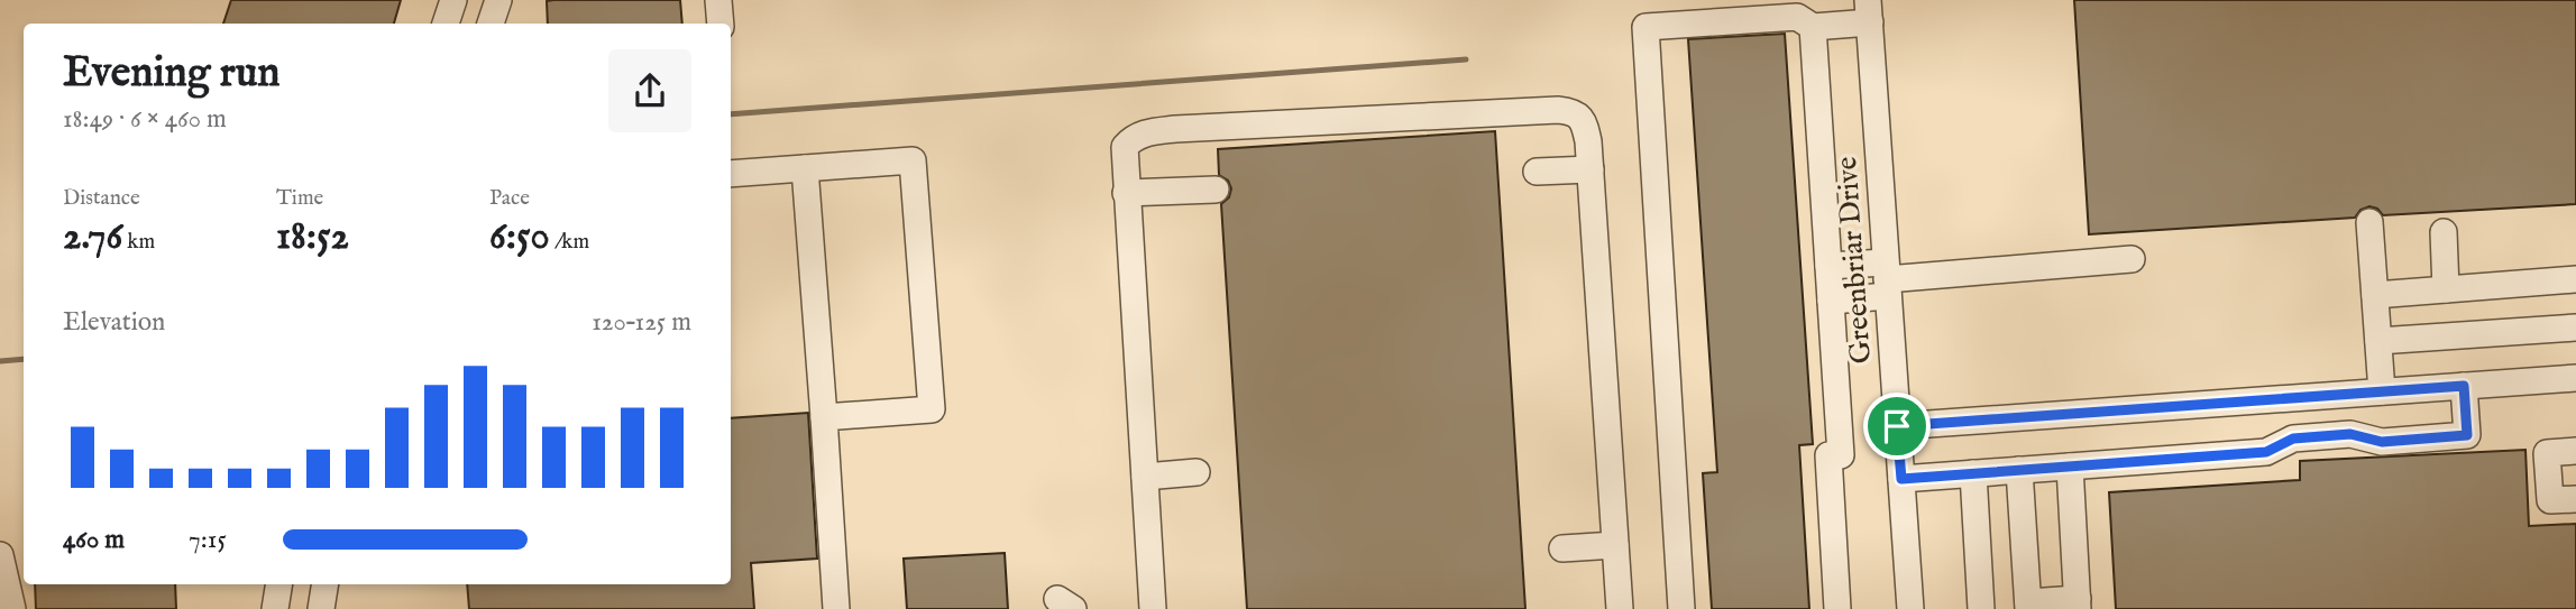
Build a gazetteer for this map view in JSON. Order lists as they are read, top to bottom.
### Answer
{
  "streets": {
    "street": ["Greenbriar Drive"]
  },
  "page": {
    "heading": ["Evening run", "18:49 · 6 × 460 m"],
    "stats": [
      ["Distance", "2.76 km"],
      ["Time", "18:52"],
      ["Pace", "6:50 /km"]
    ],
    "chart": ["Elevation", "120–125 m"],
    "list": [
      {
        "name": "460 m",
        "note": "7:15"
      }
    ]
  }
}
